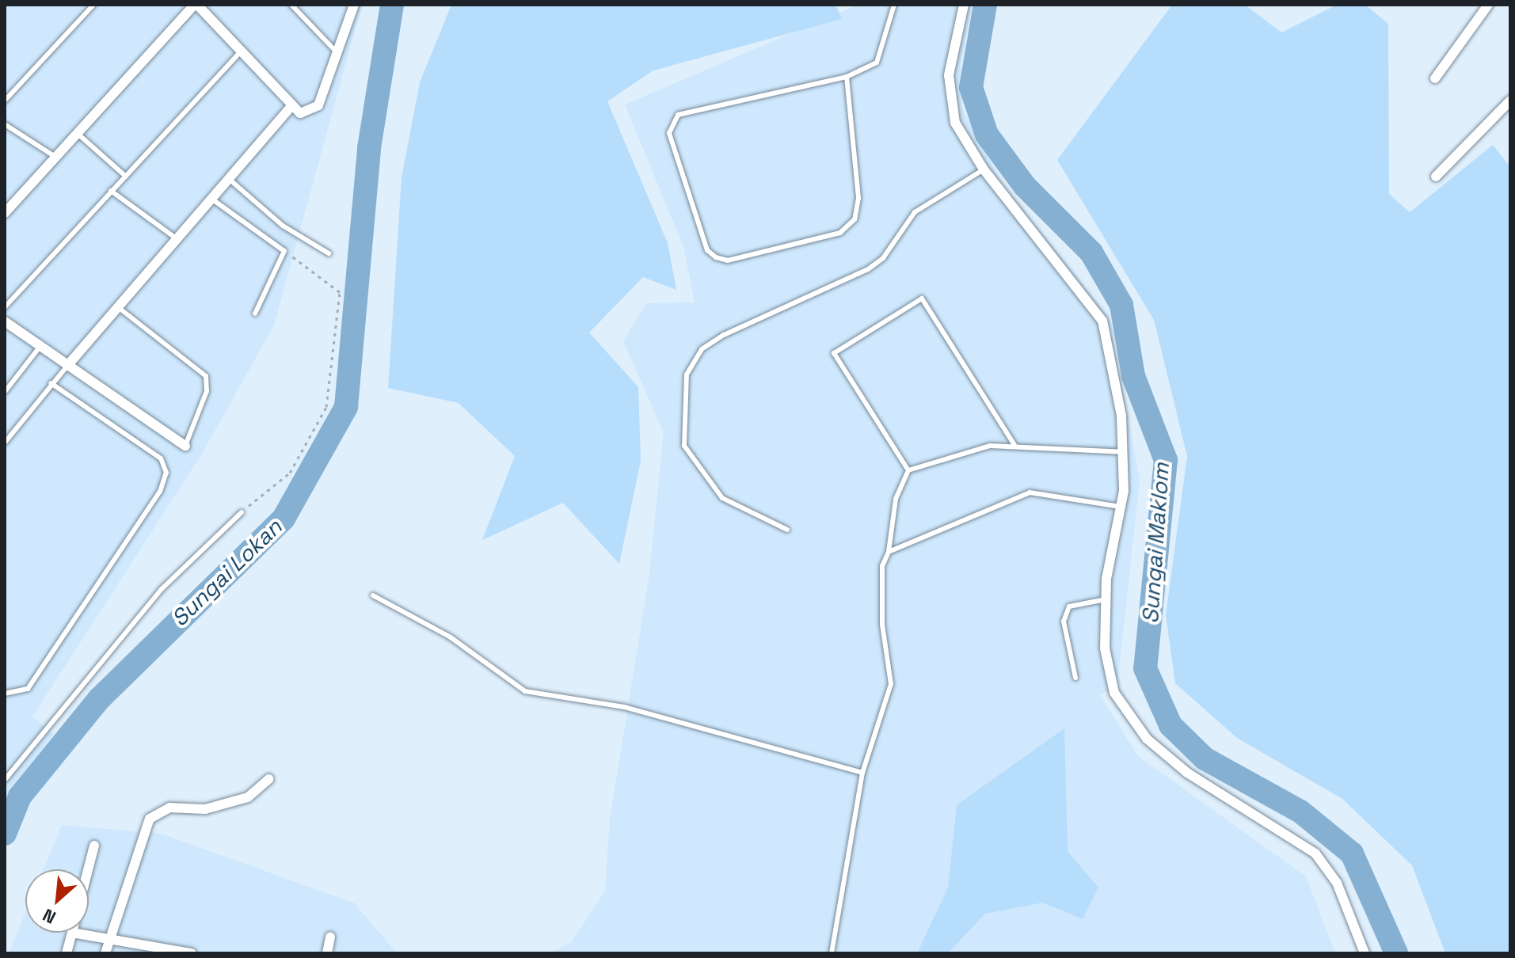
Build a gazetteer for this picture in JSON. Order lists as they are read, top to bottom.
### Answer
{
  "water": ["Sungai Maklom", "Sungai Lokan"],
  "north": "bottom left"
}
